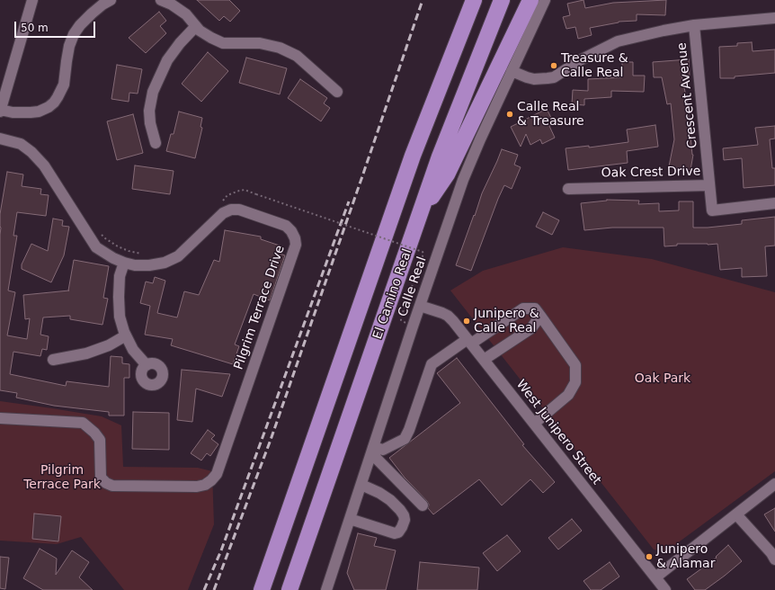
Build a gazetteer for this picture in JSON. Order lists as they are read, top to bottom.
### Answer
{
  "streets": {
    "highway": ["El Camino Real"],
    "street": [
      "Crescent Avenue",
      "Oak Crest Drive",
      "Calle Real",
      "Pilgrim Terrace Drive",
      "West Junipero Street"
    ]
  },
  "crossings": [
    ["Crescent Avenue", "Oak Crest Drive"],
    ["Calle Real", "West Junipero Street"]
  ],
  "parks": ["Oak Park", "Pilgrim Terrace Park"],
  "places": [
    "Treasure & Calle Real",
    "Calle Real & Treasure",
    "Junipero & Calle Real",
    "Junipero & Alamar"
  ],
  "scale_bar": "50 m"
}
